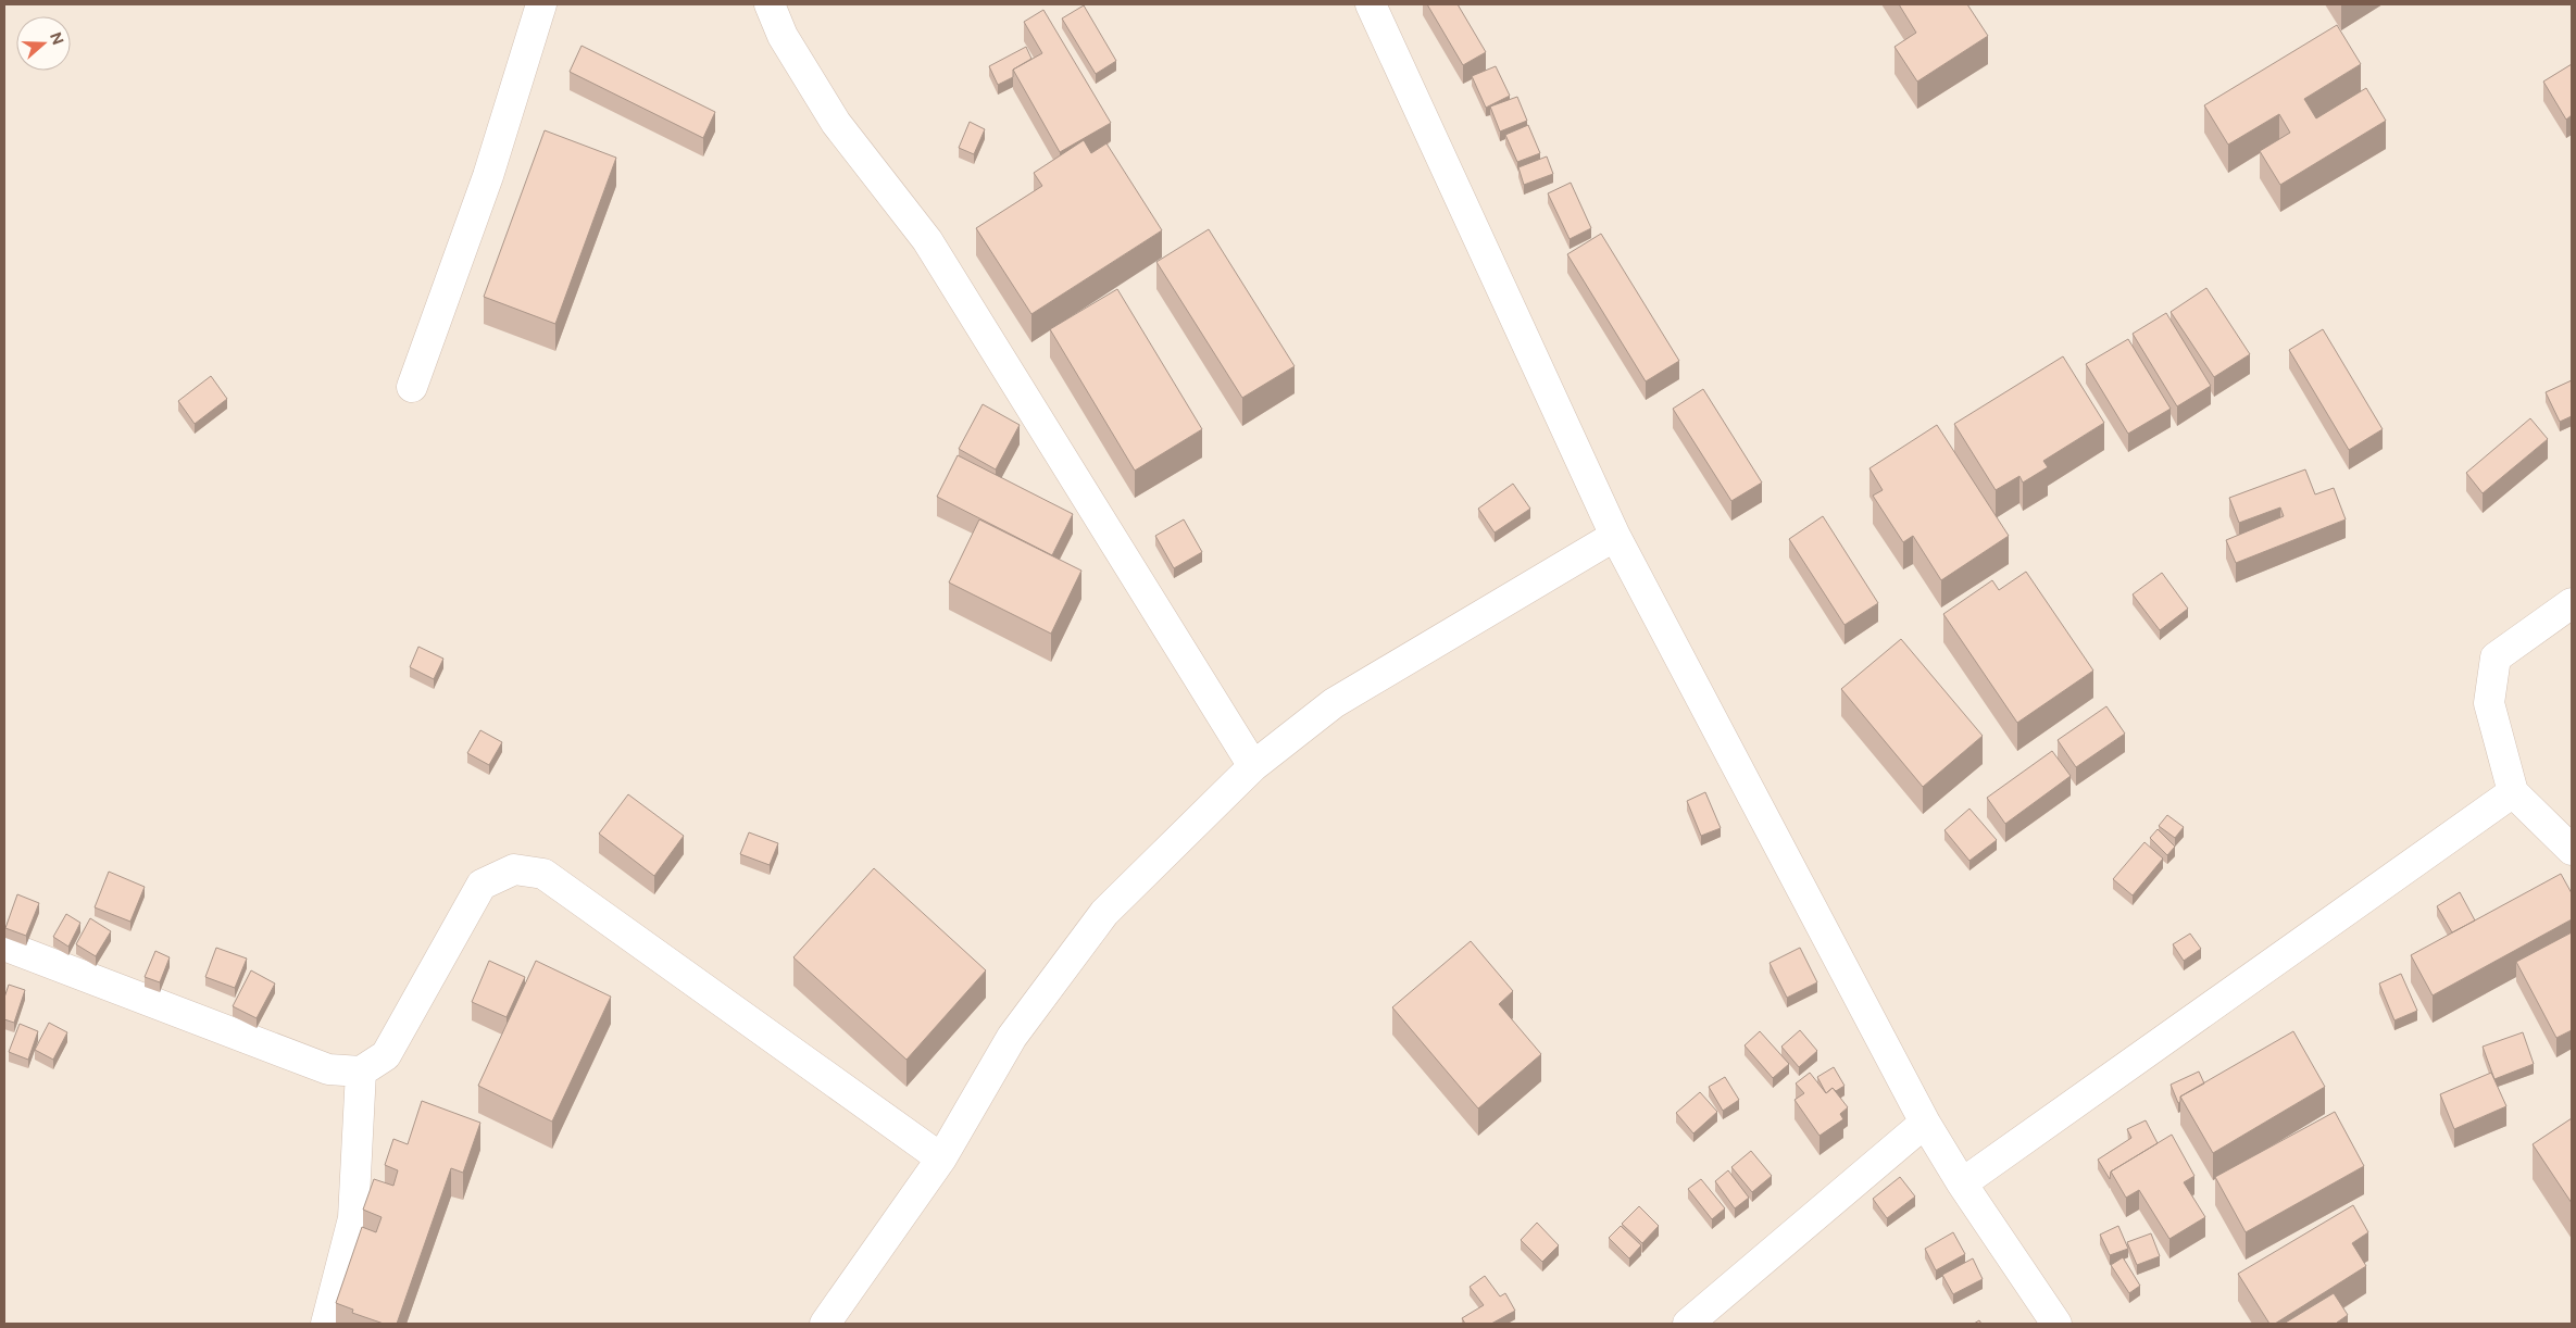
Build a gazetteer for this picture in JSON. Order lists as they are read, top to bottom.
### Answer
{
  "north": "right"
}
